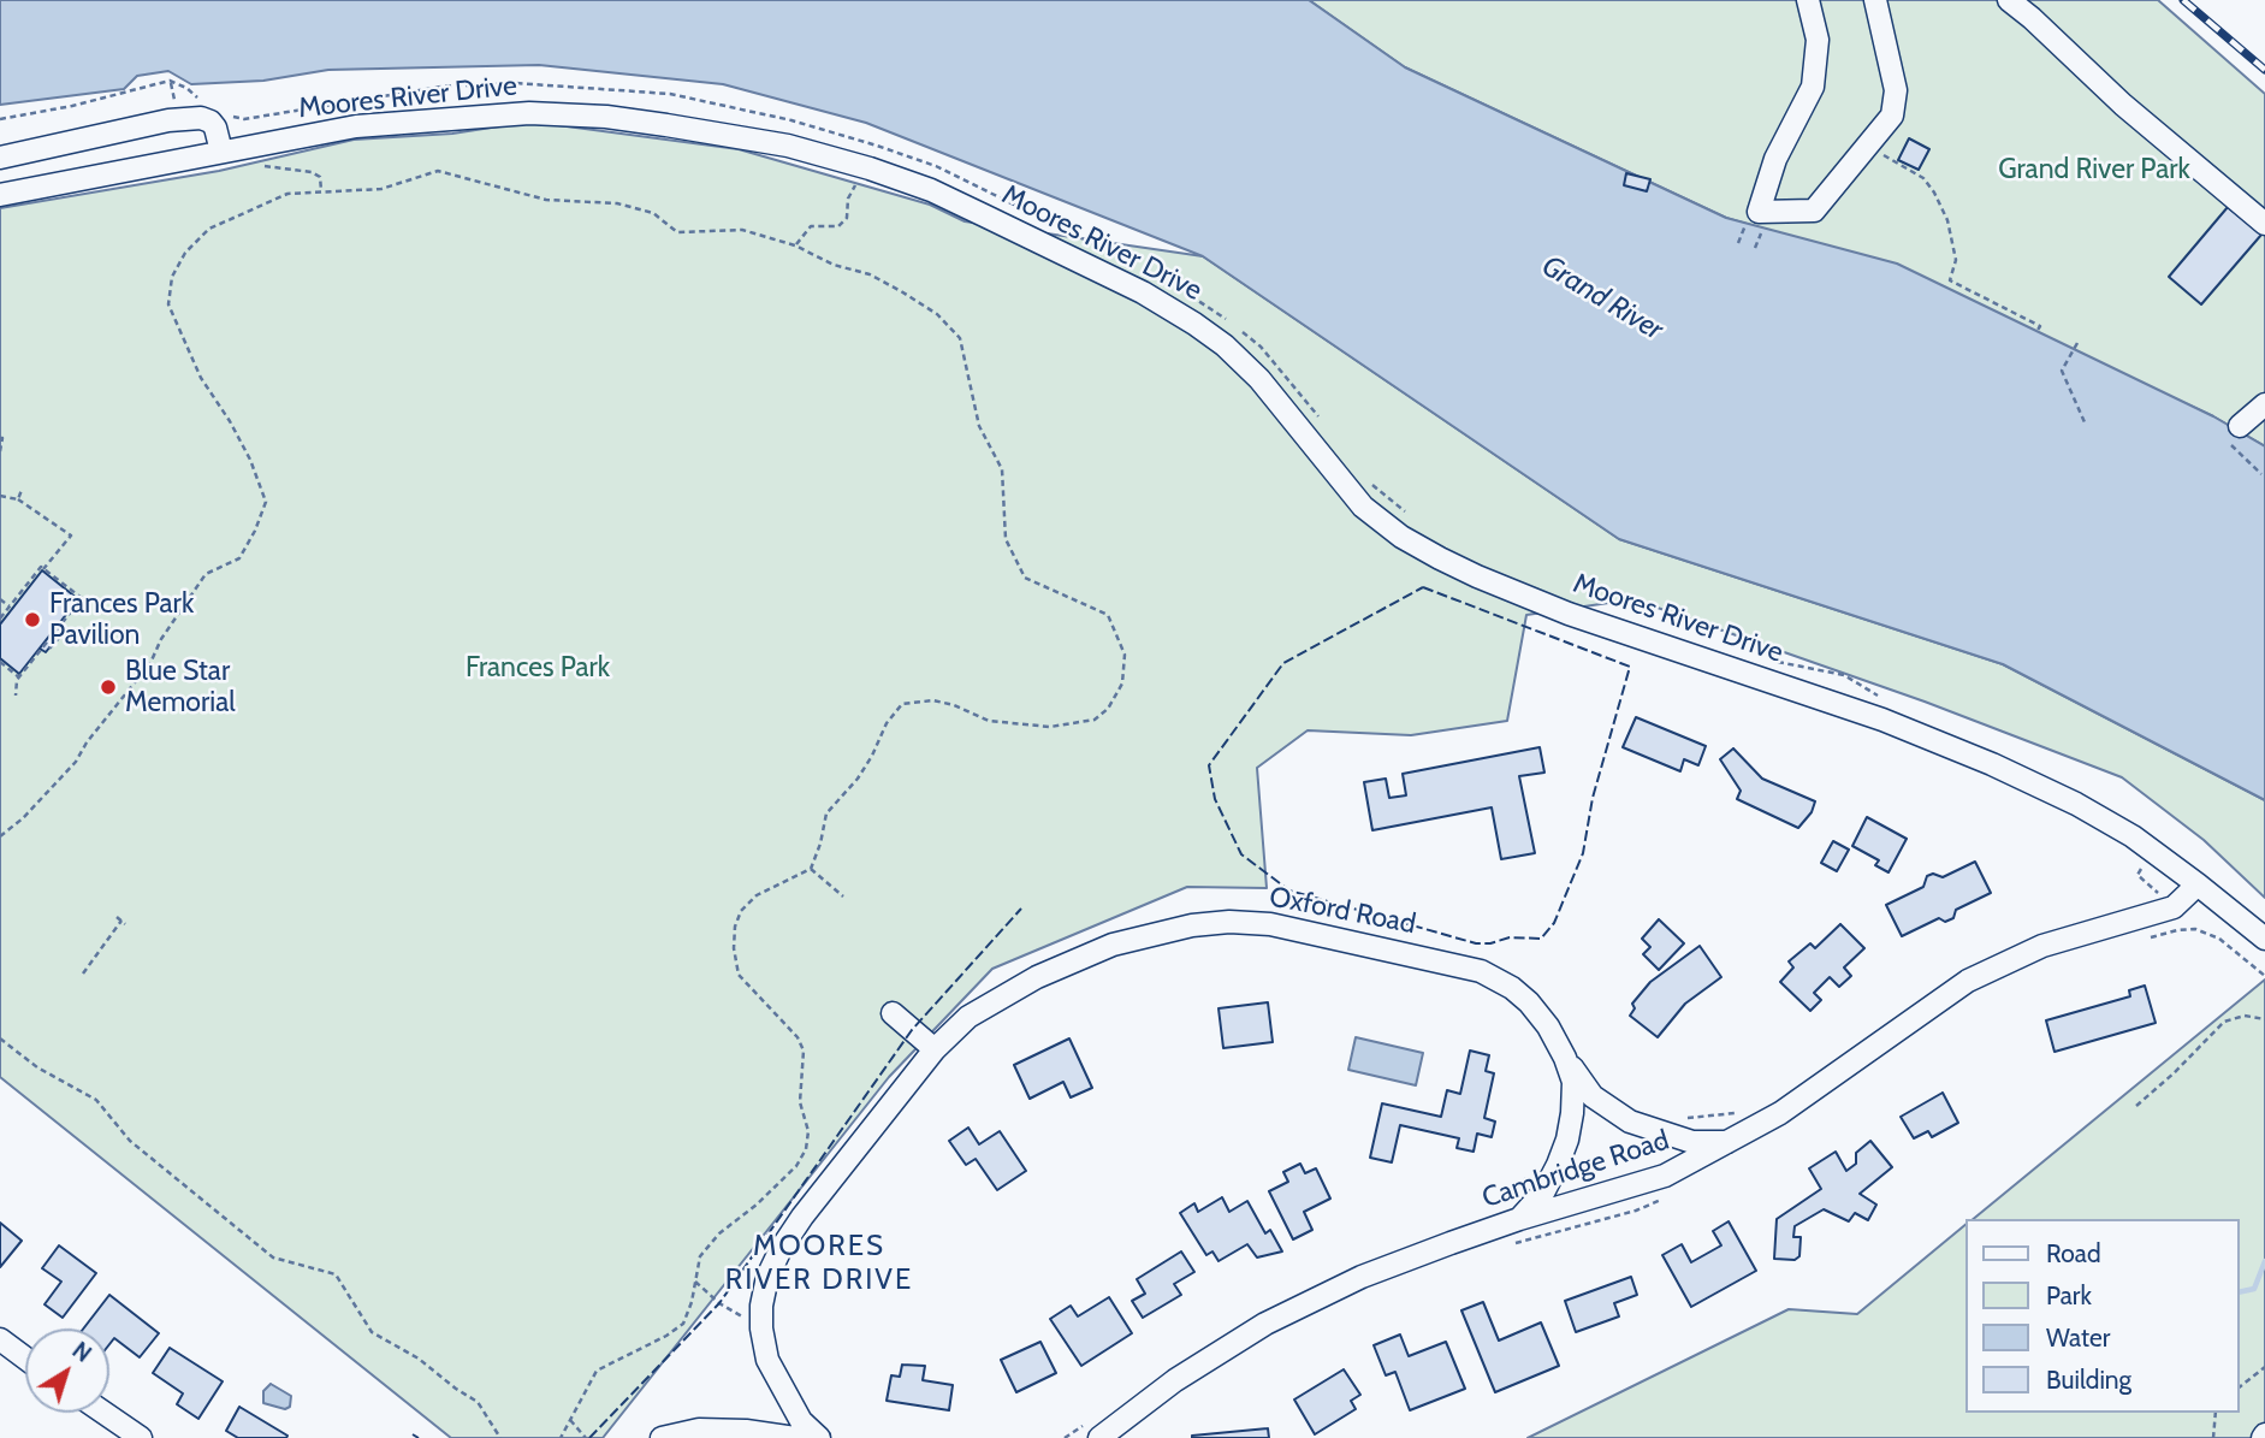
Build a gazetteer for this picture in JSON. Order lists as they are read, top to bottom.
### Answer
{
  "streets": {
    "street": ["Moores River Drive", "Oxford Road", "Cambridge Road"]
  },
  "crossings": [
    ["Moores River Drive", "Cambridge Road"],
    ["Oxford Road", "Cambridge Road"]
  ],
  "districts": ["MOORES RIVER DRIVE"],
  "water": ["Grand River"],
  "parks": ["Grand River Park", "Frances Park"],
  "places": ["Frances Park Pavilion", "Blue Star Memorial"],
  "legend": [
    "Road",
    "Park",
    "Water",
    "Building"
  ],
  "north": "top right"
}
